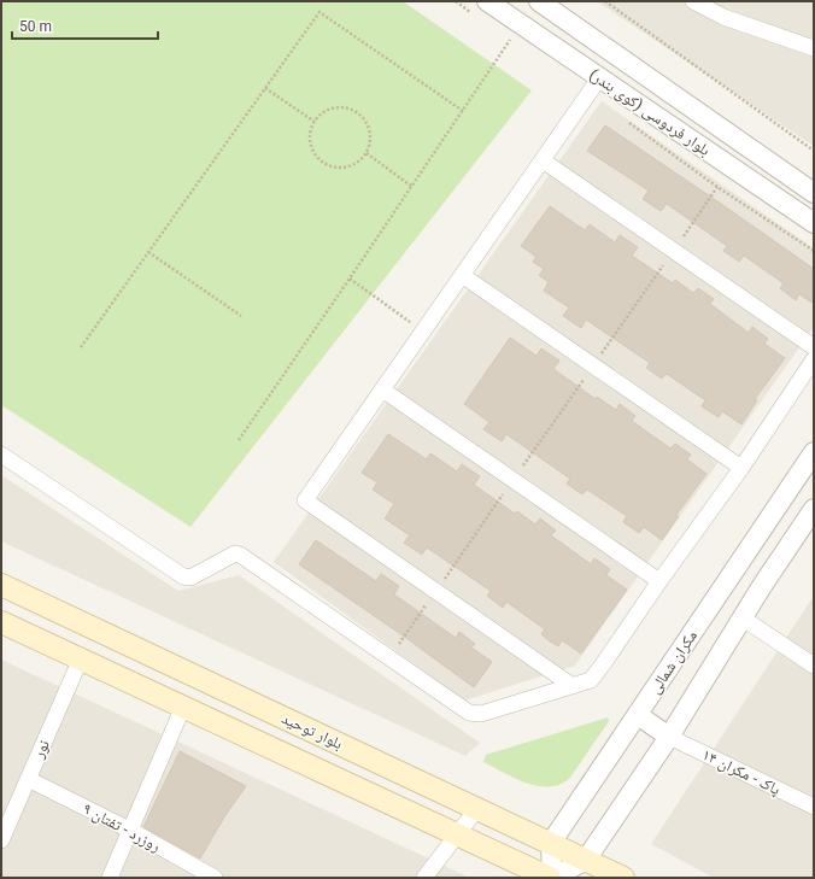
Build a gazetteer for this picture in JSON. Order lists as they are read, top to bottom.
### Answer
{
  "streets": {
    "main road": ["بلوار توحید"],
    "street": [
      "بلوار فردوسی (کوی بندر)",
      "مکران شمالی",
      "نور",
      "پاک - مکران ۱۴",
      "روزرد - تفتان ۹"
    ]
  },
  "crossings": [
    ["مکران شمالی", "بلوار توحید"],
    ["بلوار توحید", "نور"],
    ["نور", "روزرد - تفتان ۹"]
  ],
  "scale_bar": "50 m"
}
